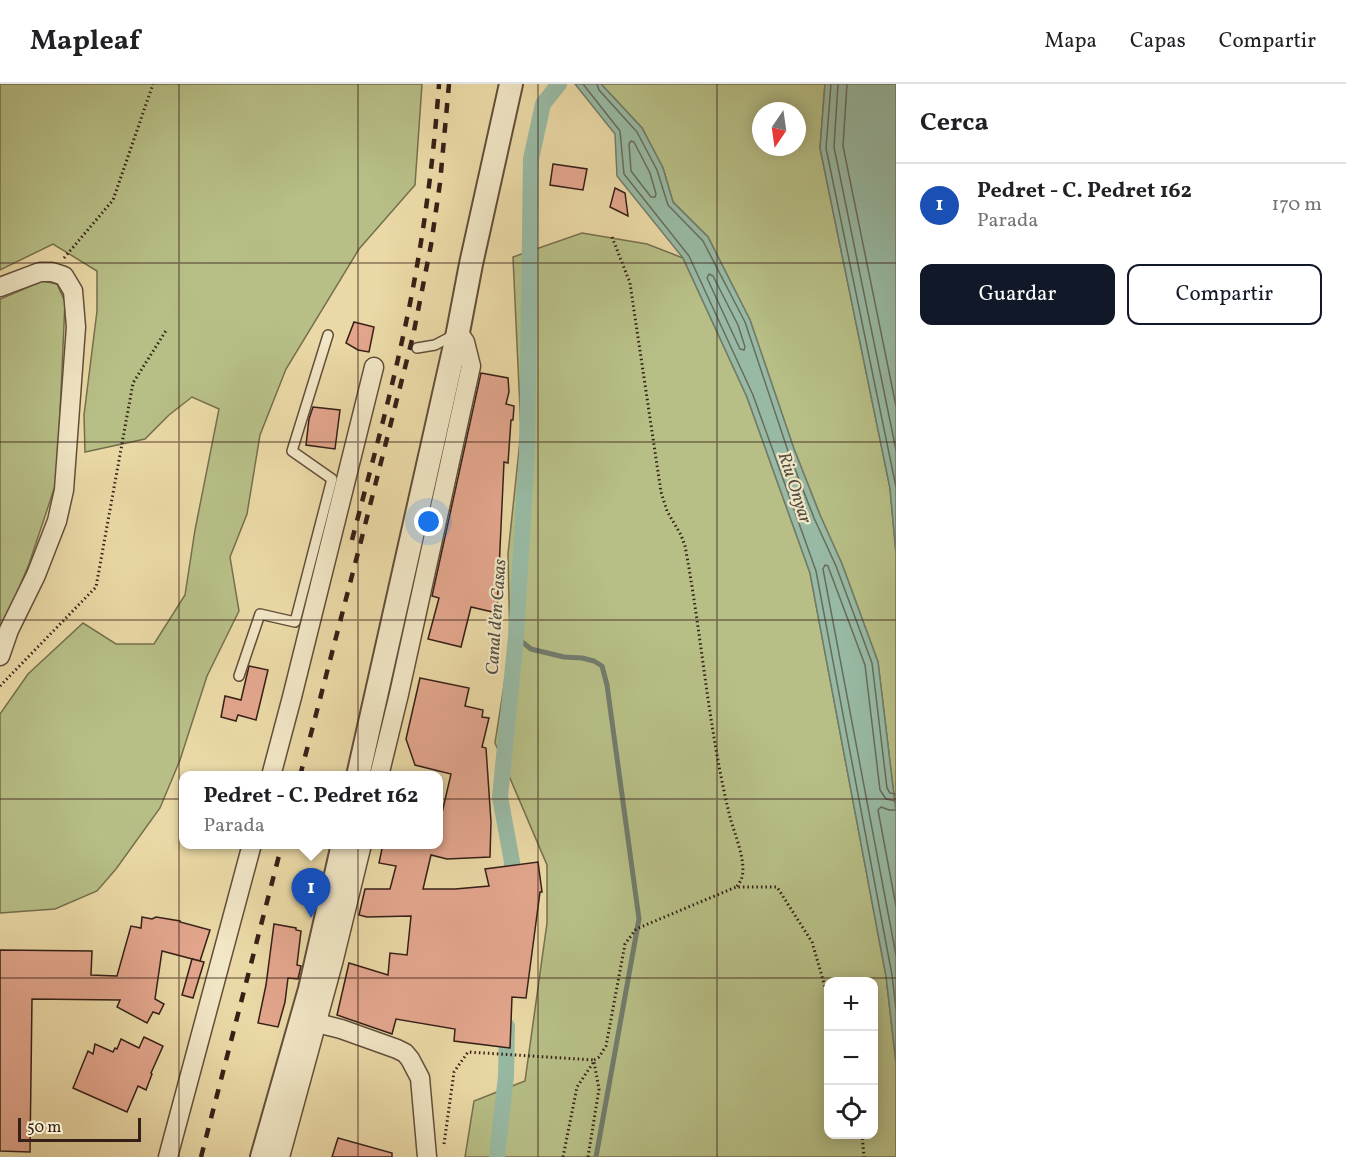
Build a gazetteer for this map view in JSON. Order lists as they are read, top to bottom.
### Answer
{
  "water": ["Riu Onyar", "Canal d'en Casas"],
  "scale_bar": "50 m",
  "north": "bottom",
  "page": {
    "header": "Mapleaf",
    "nav": ["Mapa", "Capas", "Compartir"],
    "heading": "Cerca",
    "list": [
      {
        "mark": "1",
        "name": "Pedret - C. Pedret 162",
        "note": "Parada",
        "value": "170 m"
      }
    ],
    "buttons": ["Guardar", "Compartir"],
    "popup": ["Pedret - C. Pedret 162", "Parada"],
    "pins": "1",
    "map_buttons": ["+", "−"],
    "scale": "50 m"
  }
}
